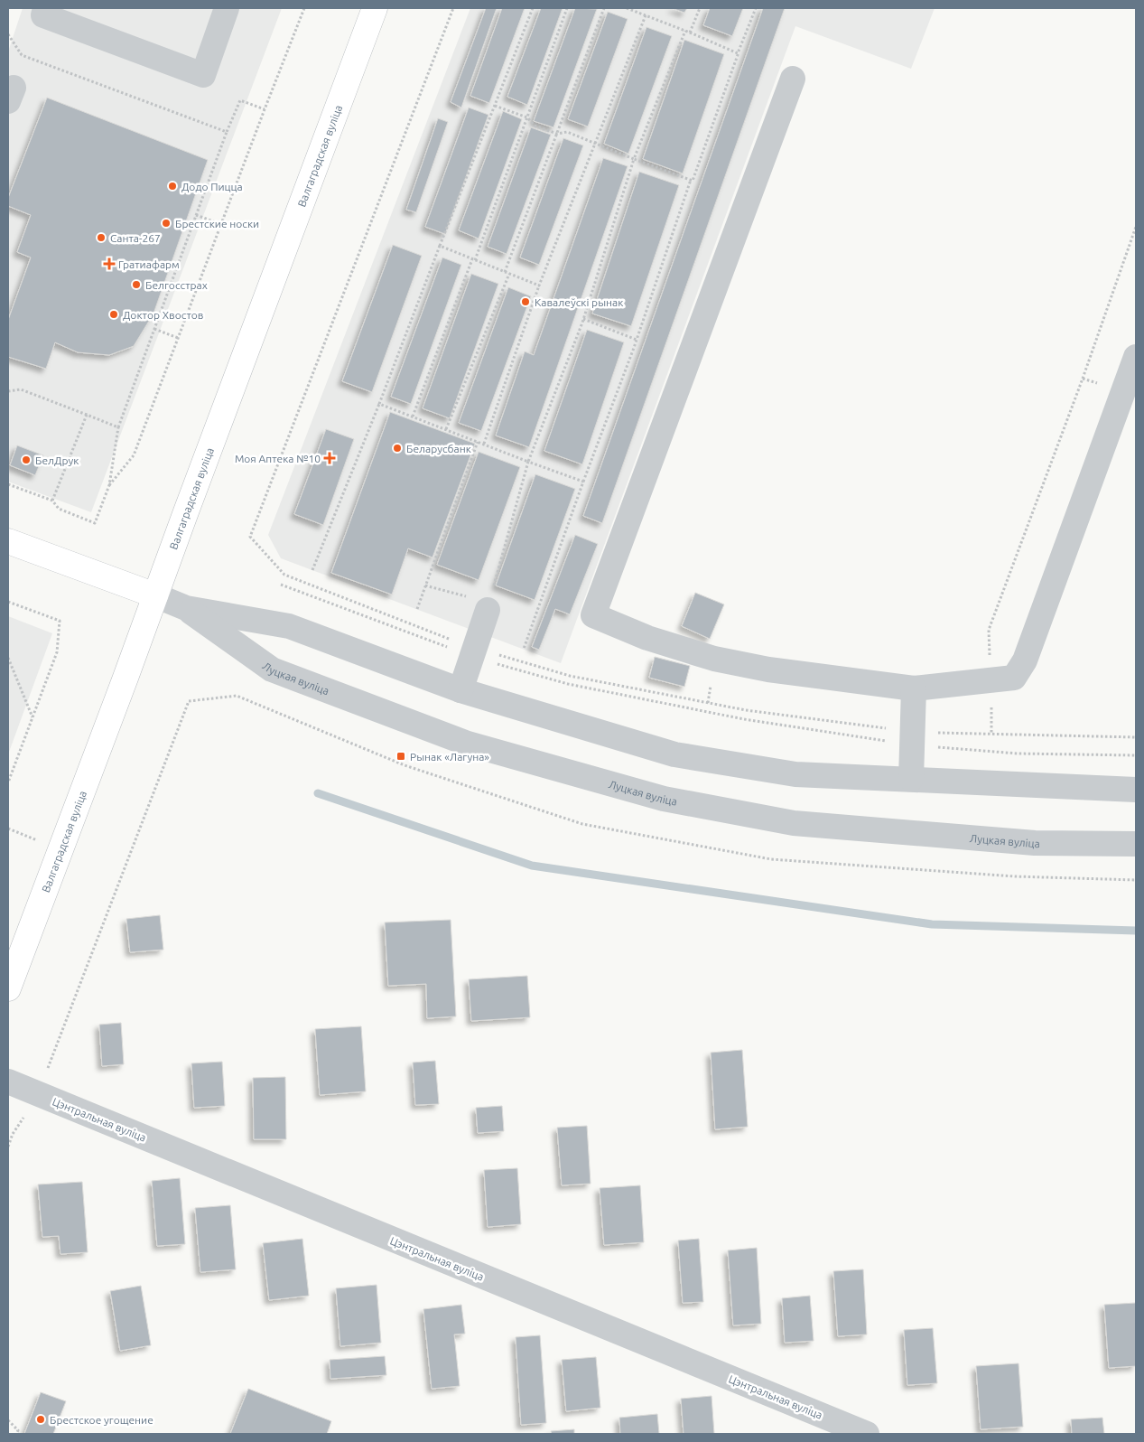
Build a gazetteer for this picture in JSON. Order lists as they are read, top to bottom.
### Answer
{
  "streets": {
    "main road": ["Валгаградская вуліца", "Луцкая вуліца"],
    "street": ["Цэнтральная вуліца"]
  },
  "crossings": [
    ["Валгаградская вуліца", "Луцкая вуліца"]
  ],
  "places": {
    "other": [
      "Додо Пицца",
      "Брестские носки",
      "Санта-267",
      "Белгосстрах",
      "Кавалеўскі рынак",
      "Доктор Хвостов",
      "Беларусбанк",
      "БелДрук",
      "Брестское угощение"
    ],
    "health": ["Гратиафарм", "Моя Аптека №10"],
    "transit": ["Рынак «Лагуна»"]
  }
}
